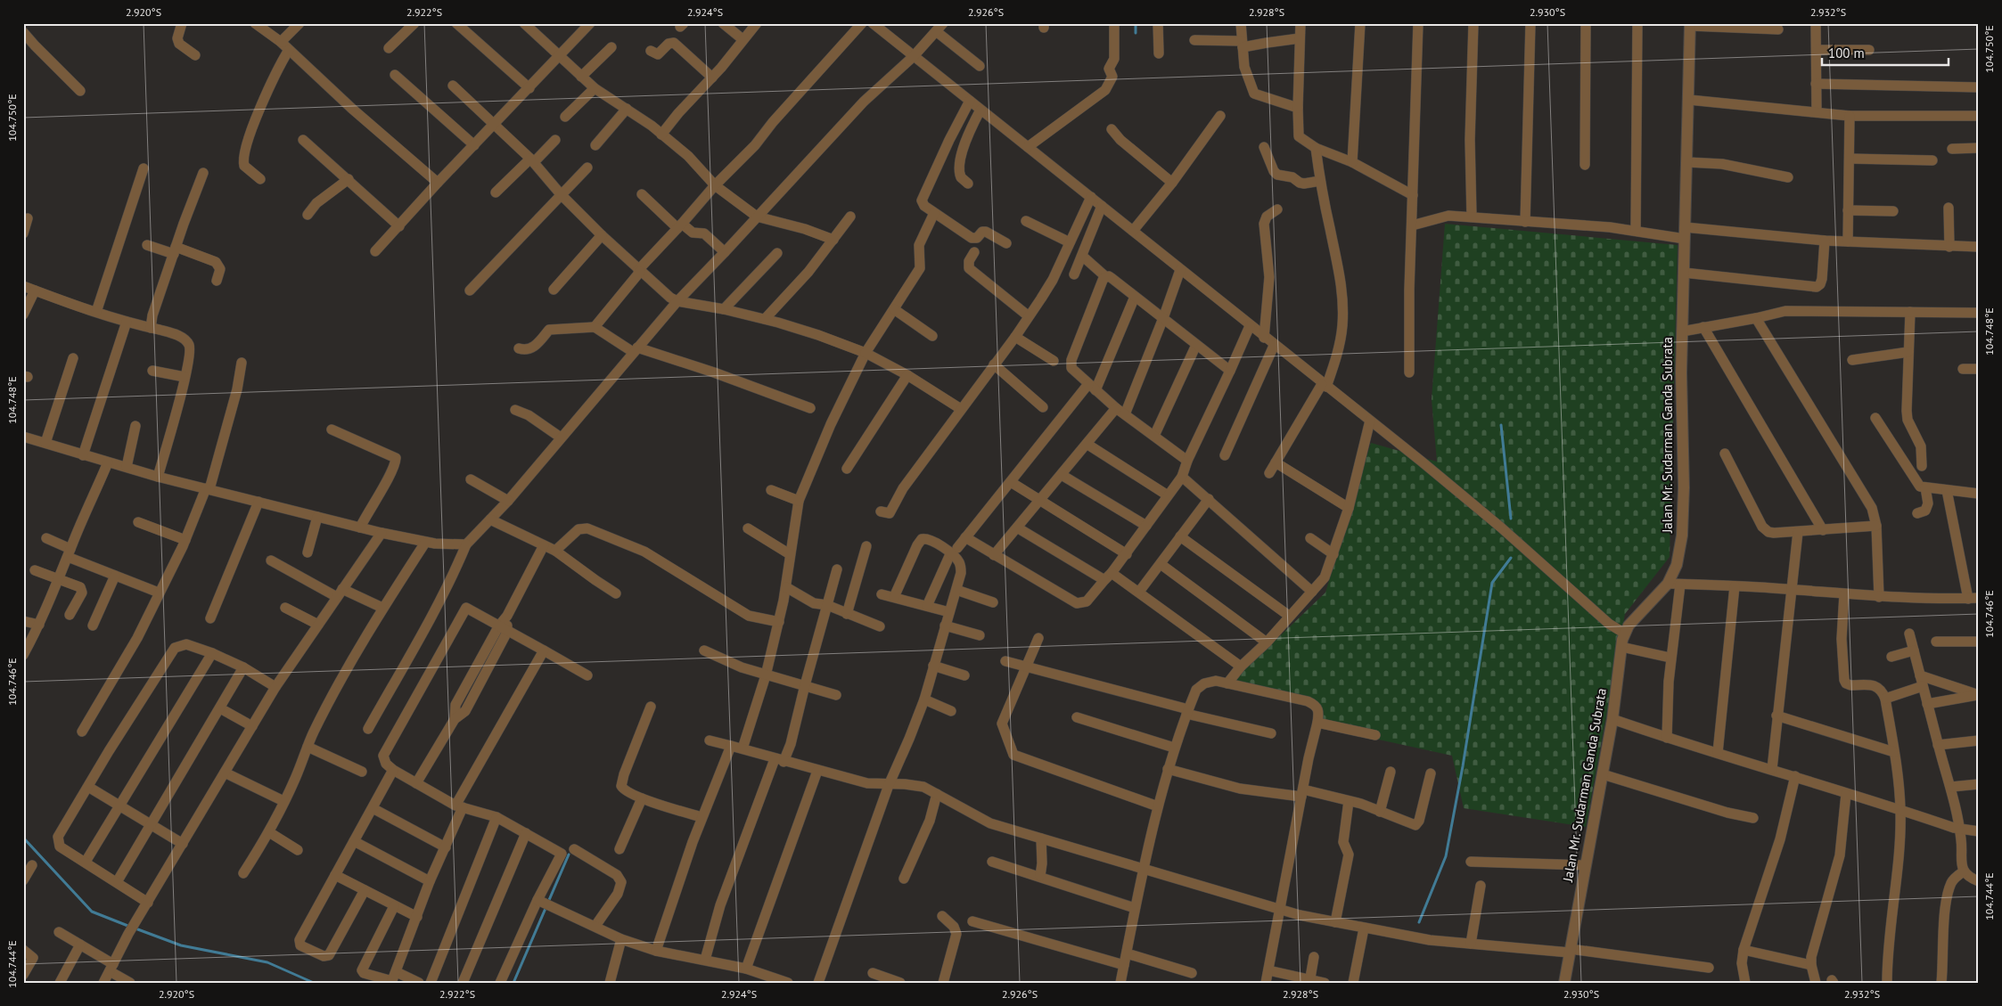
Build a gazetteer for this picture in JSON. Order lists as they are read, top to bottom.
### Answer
{
  "streets": {
    "street": ["Jalan Mr. Sudarman Ganda Subrata"]
  },
  "scale_bar": "100 m",
  "coordinates": [
    "2.920°S",
    "2.922°S",
    "2.924°S",
    "2.926°S",
    "2.928°S",
    "2.930°S",
    "2.932°S",
    "104.750°E",
    "104.748°E",
    "104.746°E",
    "104.744°E"
  ]
}
